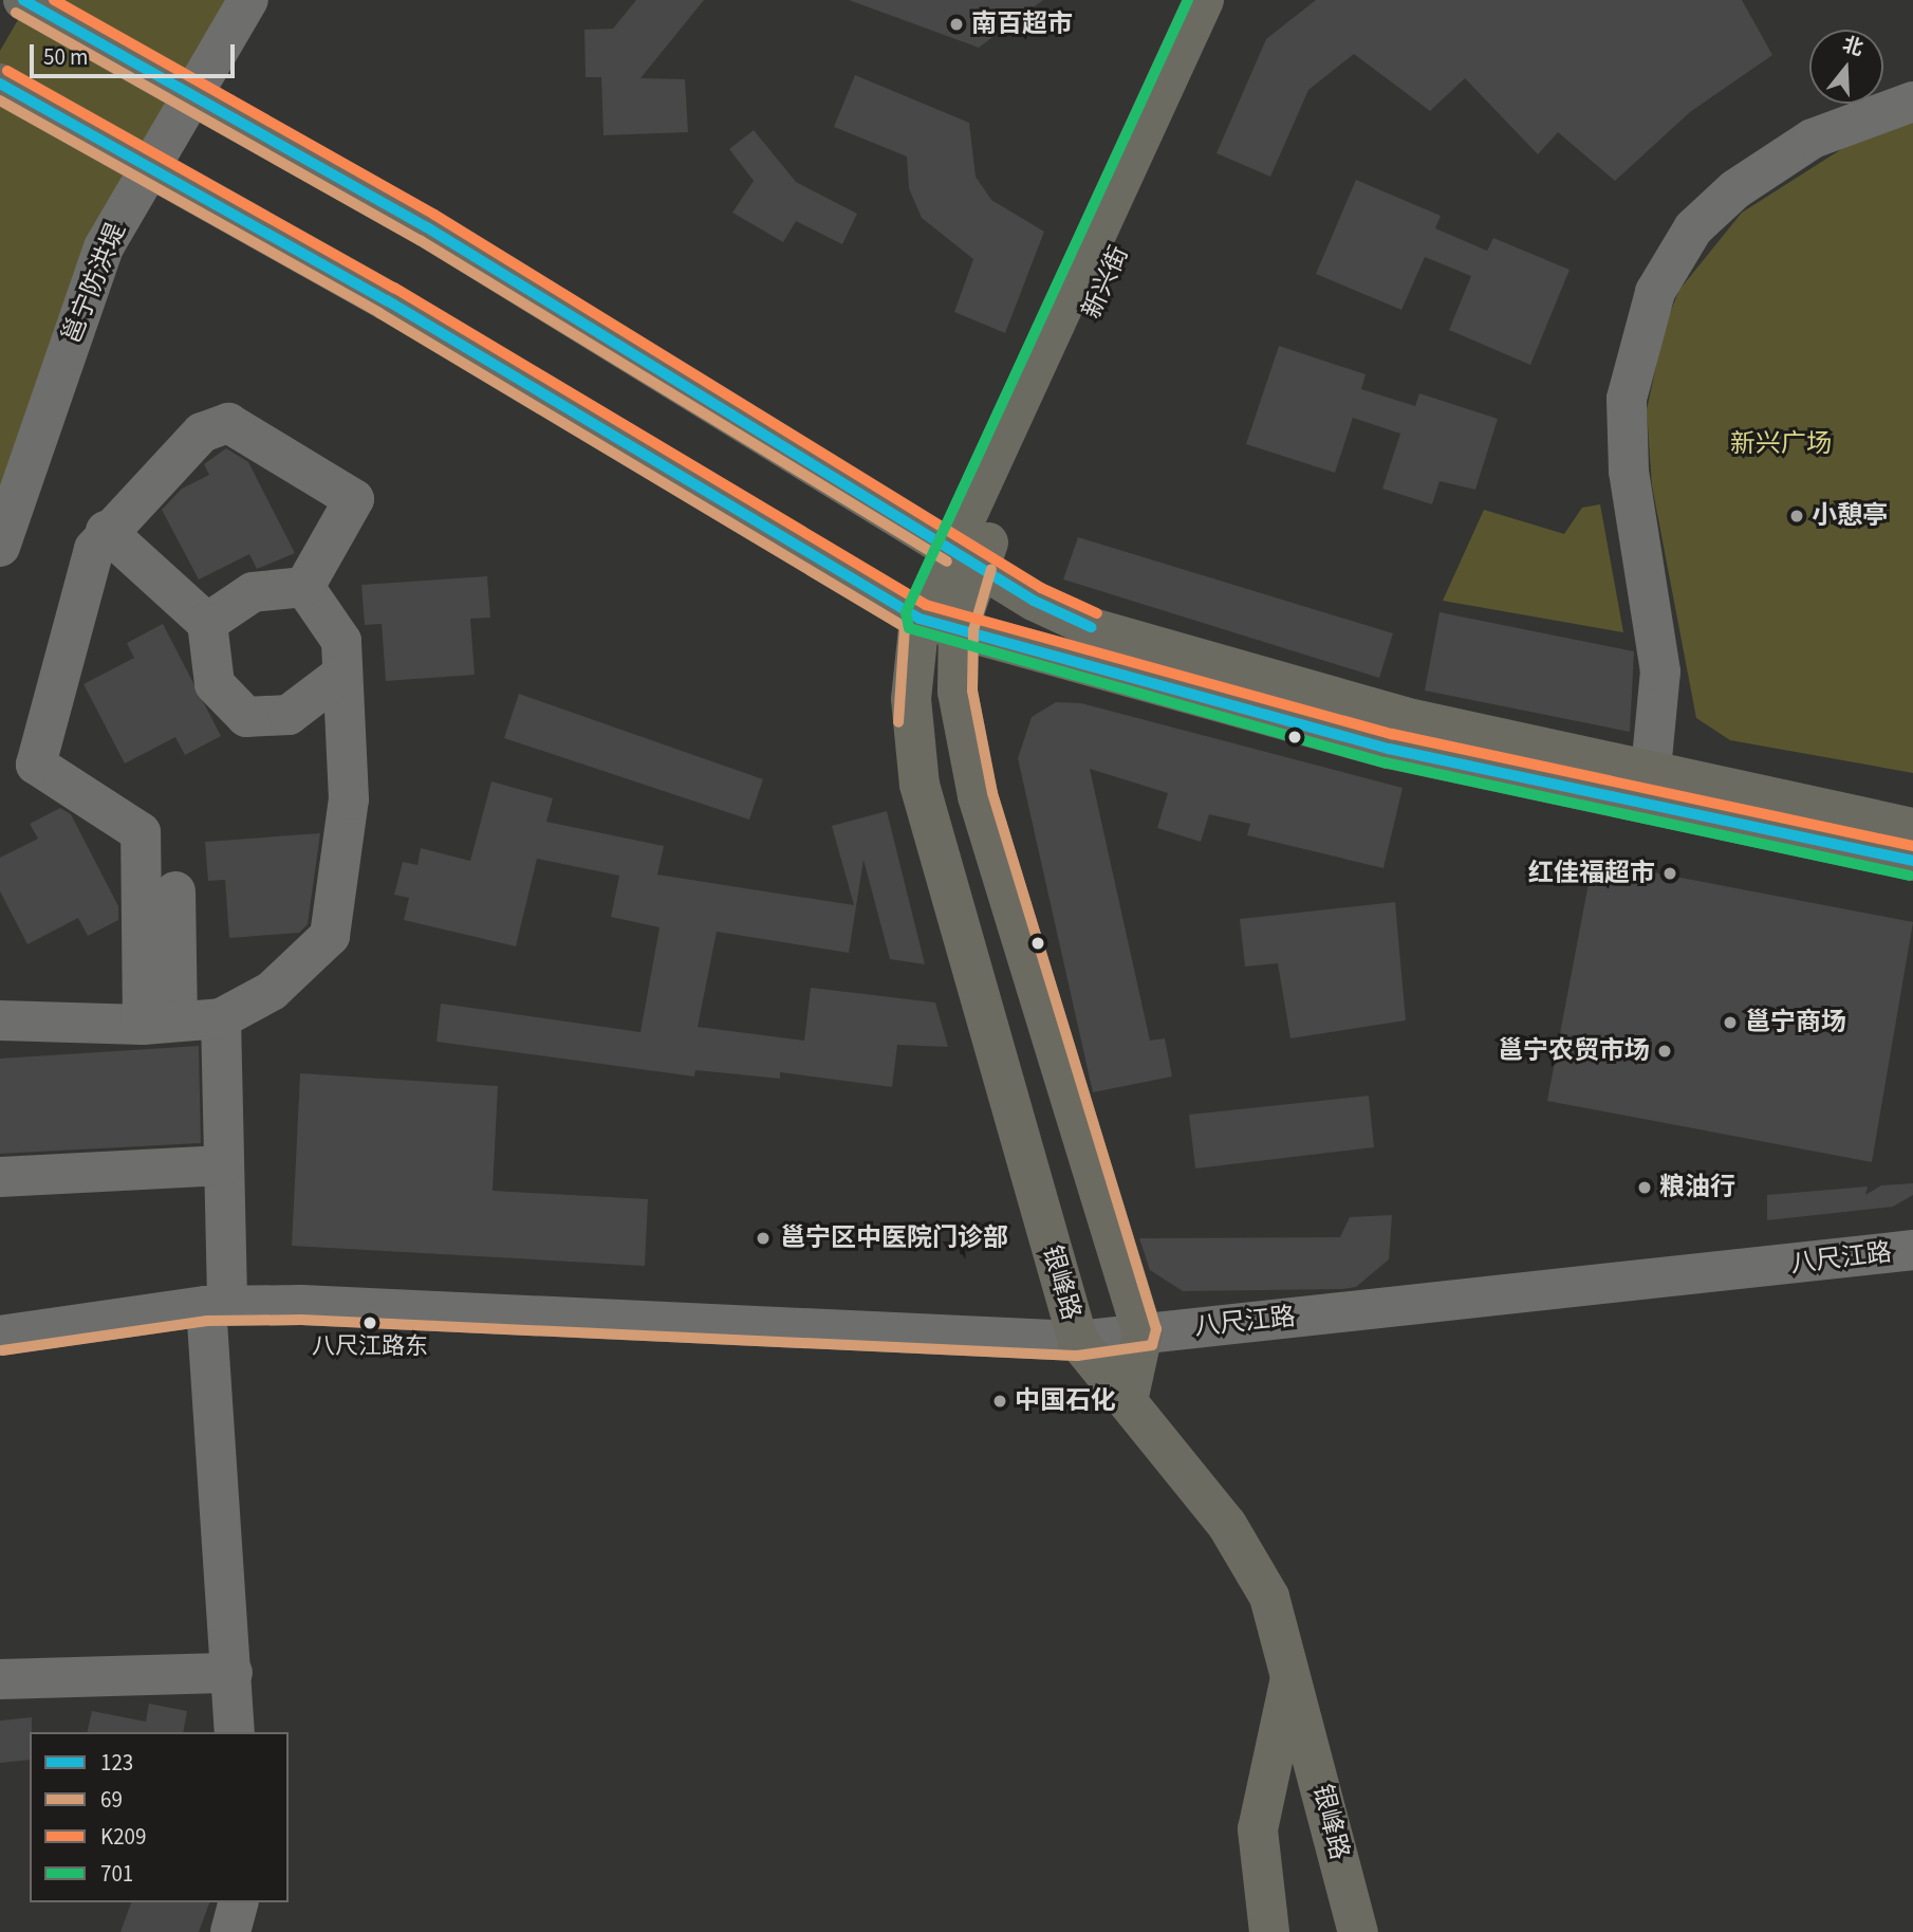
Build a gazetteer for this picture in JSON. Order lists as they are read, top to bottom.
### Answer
{
  "streets": {
    "main road": ["新兴街", "银峰路"],
    "street": ["邕宁防洪堤", "八尺江路"]
  },
  "crossings": [
    ["八尺江路", "银峰路"]
  ],
  "parks": ["新兴广场"],
  "places": [
    "南百超市",
    "小憩亭",
    "红佳福超市",
    "邕宁商场",
    "邕宁农贸市场",
    "粮油行",
    "邕宁区中医院门诊部",
    "八尺江路东",
    "中国石化"
  ],
  "lines": [
    "transit line 123",
    "transit line K209",
    "transit line 701",
    "transit line 69"
  ],
  "legend": [
    "123",
    "69",
    "K209",
    "701"
  ],
  "scale_bar": "50 m",
  "north": "top"
}
